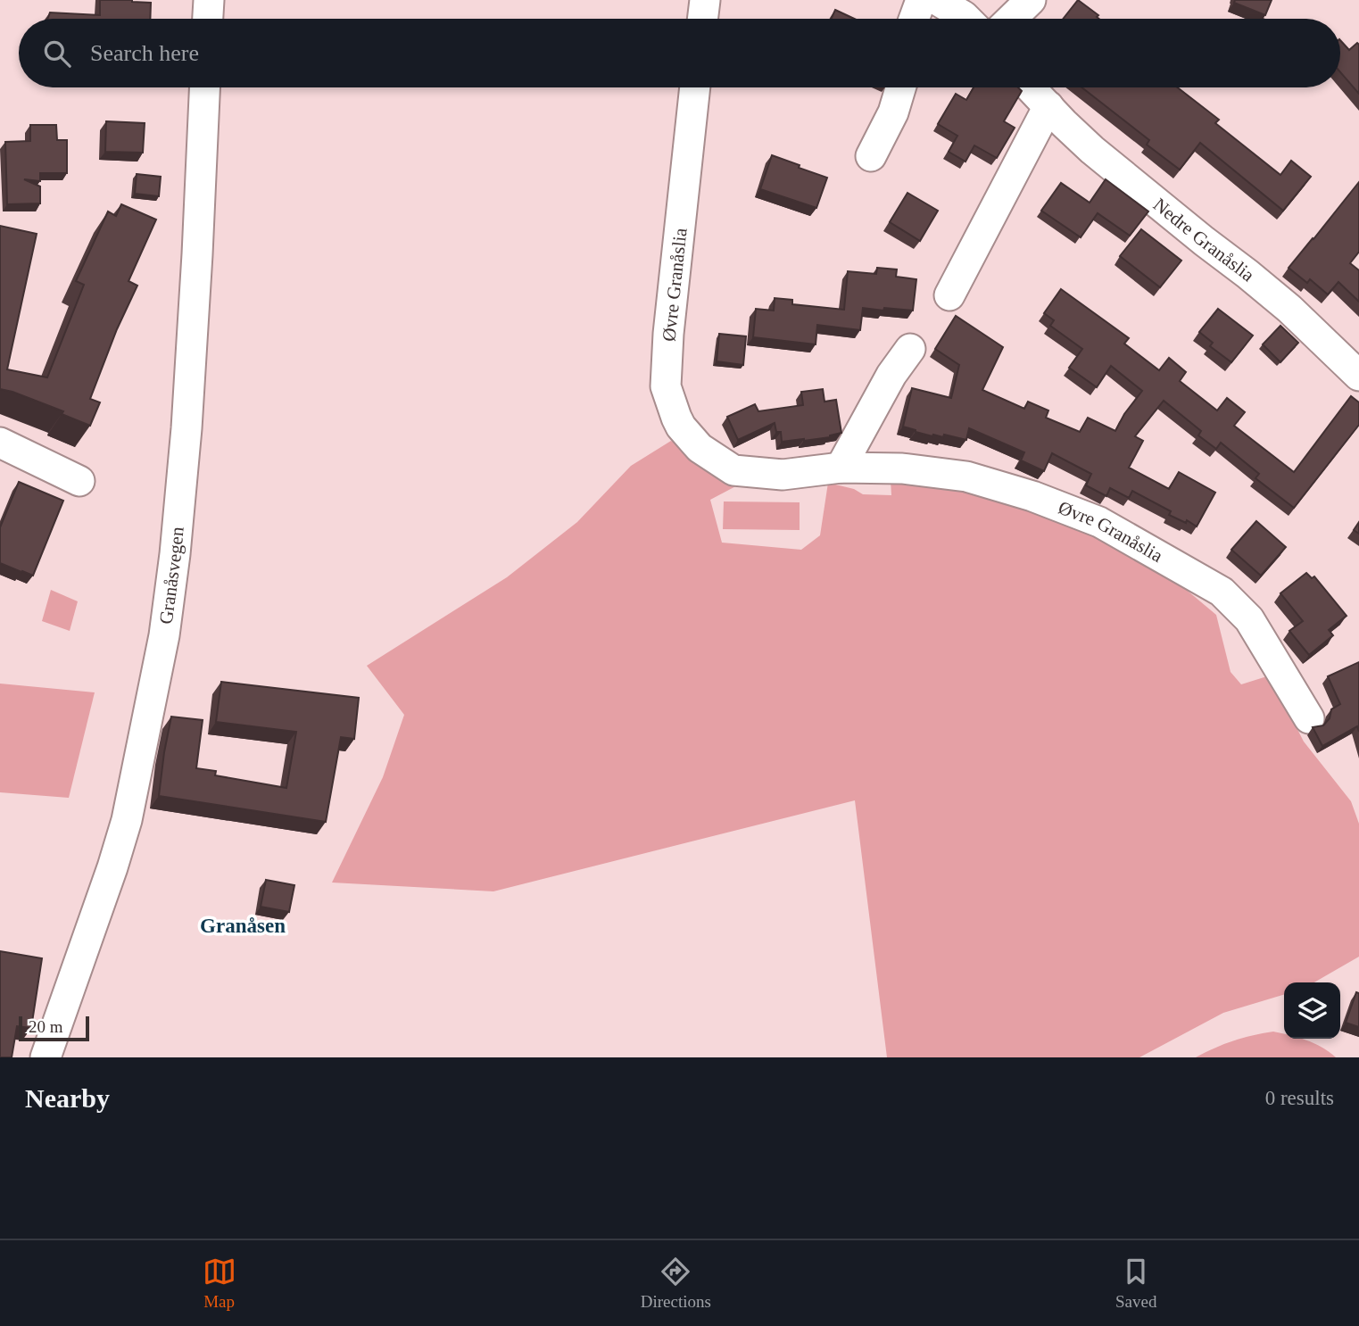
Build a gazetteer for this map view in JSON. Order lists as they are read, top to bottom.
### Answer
{
  "streets": {
    "street": ["Nedre Granåslia", "Øvre Granåslia", "Granåsvegen"]
  },
  "districts": ["Granåsen"],
  "scale_bar": "20 m",
  "page": {
    "search": "Search here",
    "scale": "20 m",
    "heading": ["Nearby", "0 results"],
    "nav": ["Map", "Directions", "Saved"]
  }
}
